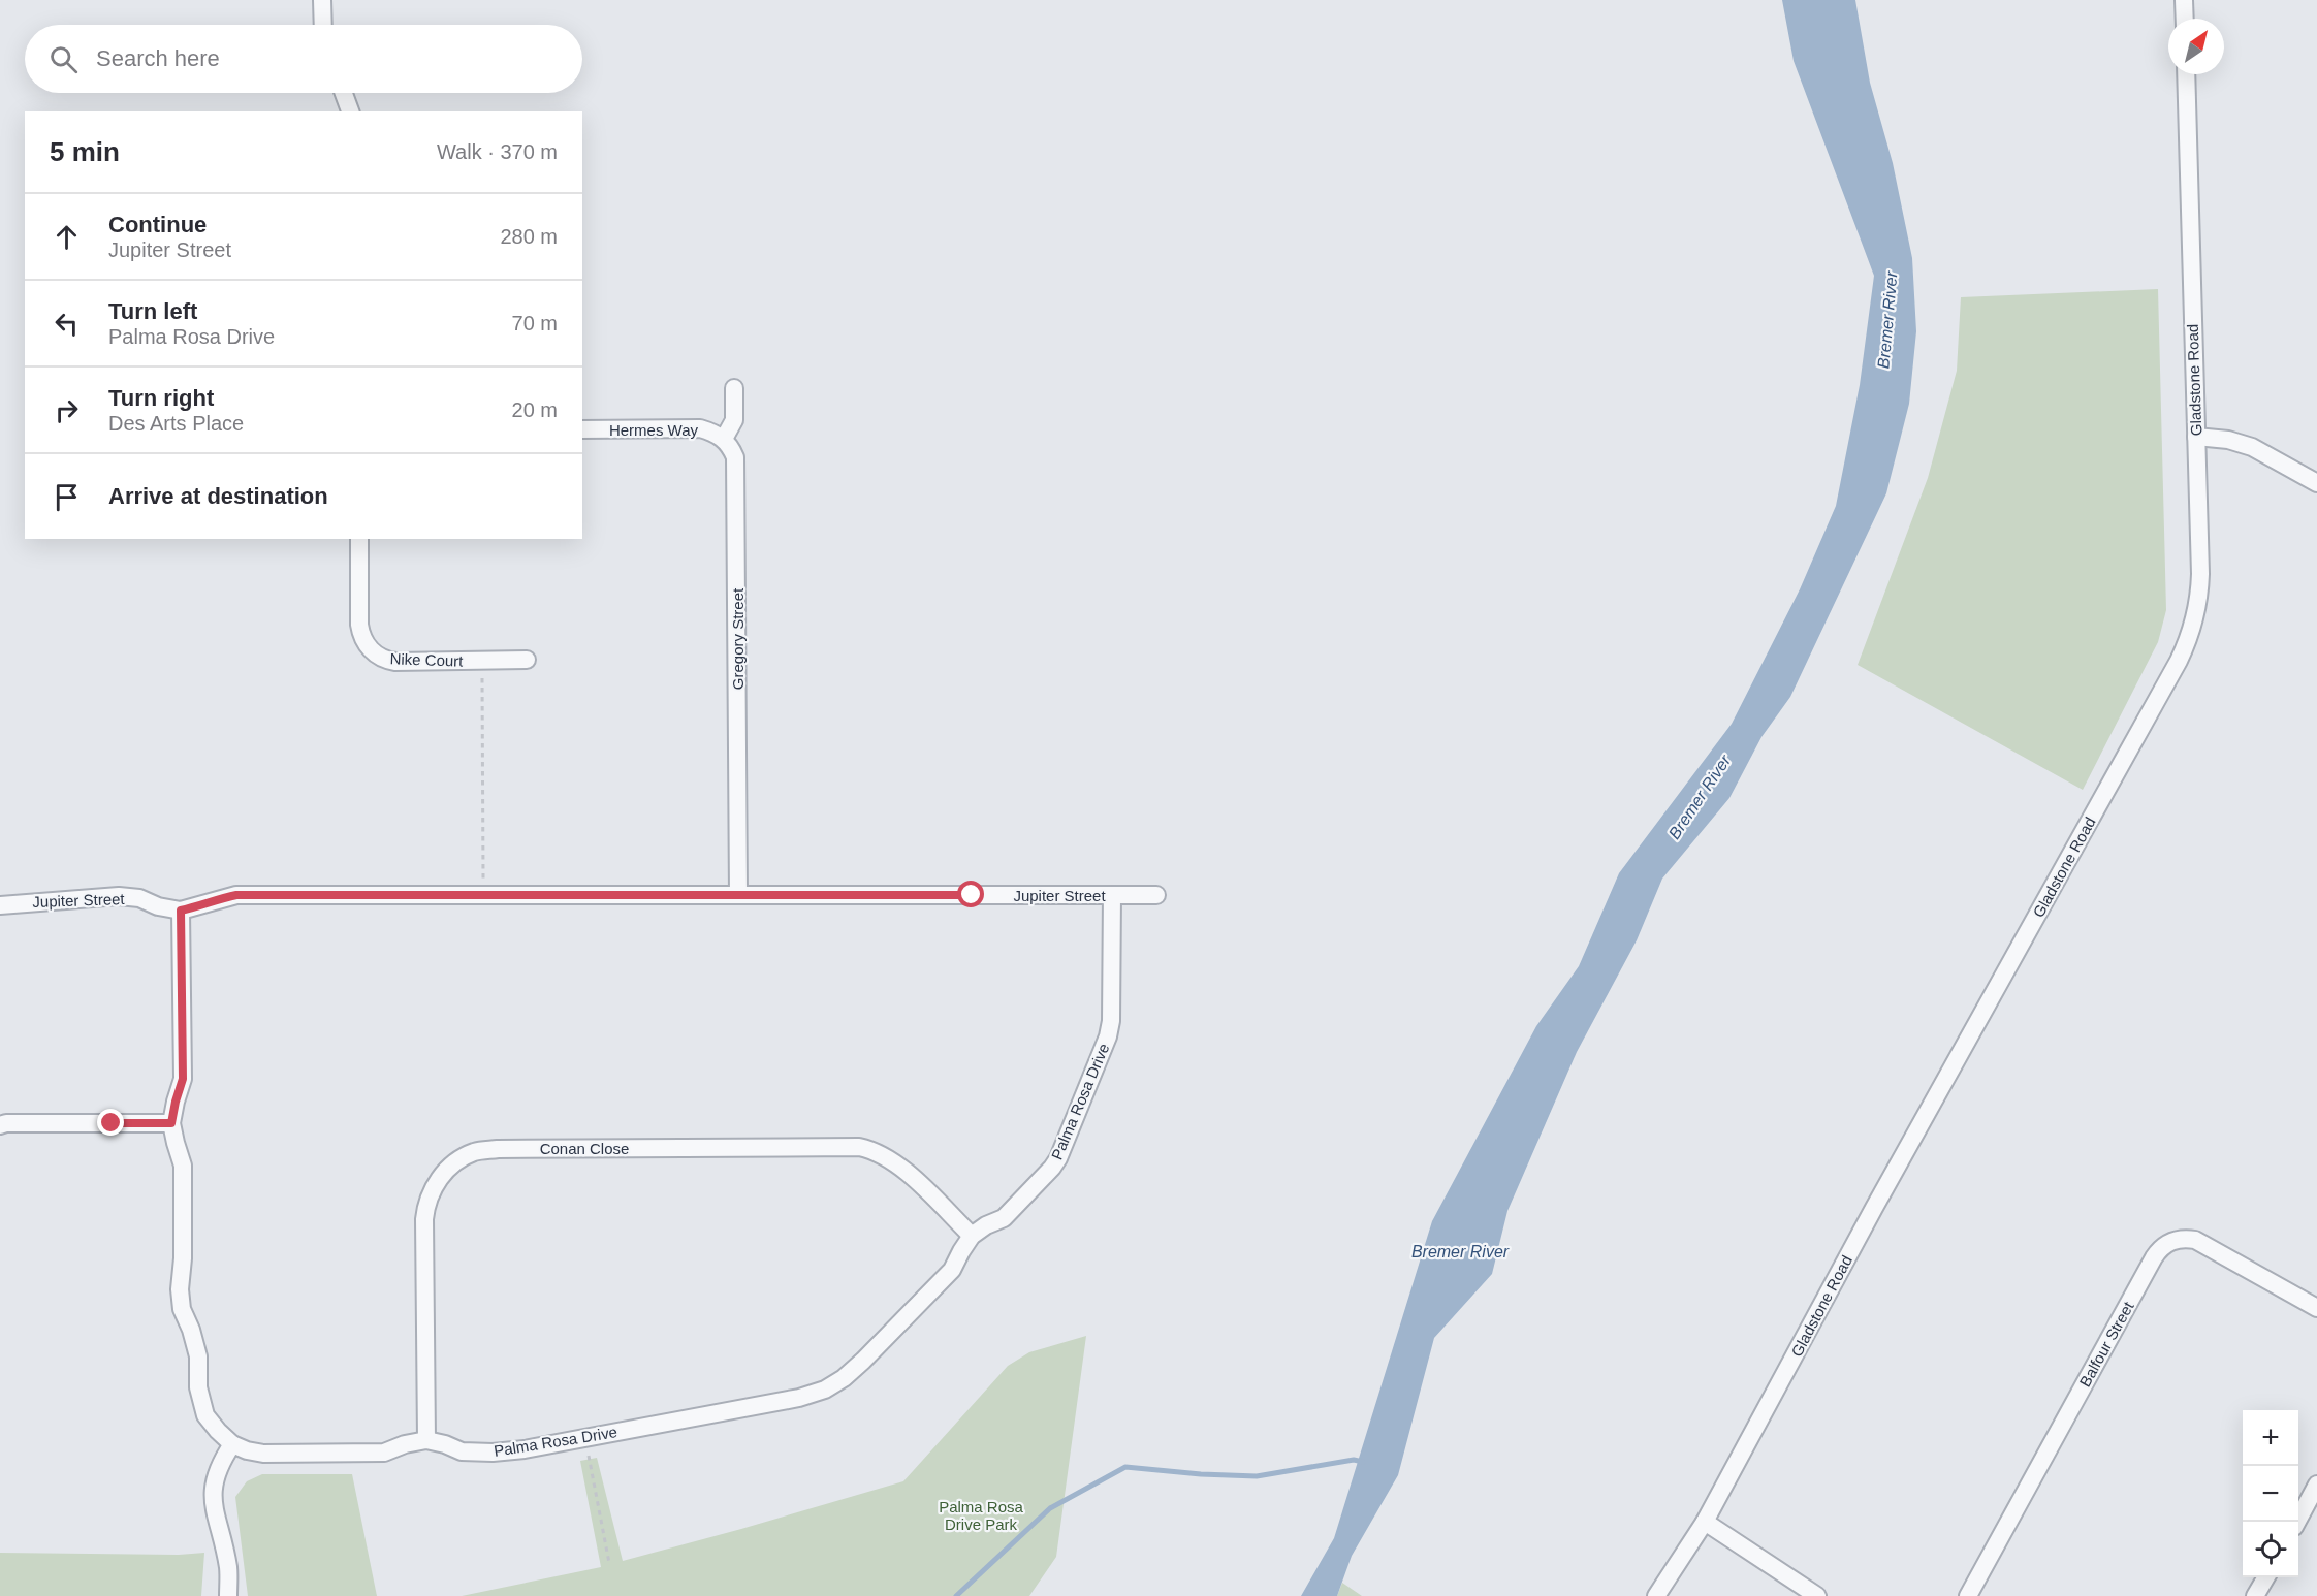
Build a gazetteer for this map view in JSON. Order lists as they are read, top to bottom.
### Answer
{
  "streets": {
    "street": [
      "Gladstone Road",
      "Hermes Way",
      "Gregory Street",
      "Nike Court",
      "Jupiter Street",
      "Palma Rosa Drive",
      "Conan Close",
      "Balfour Street"
    ]
  },
  "crossings": [
    ["Hermes Way", "Gregory Street"],
    ["Gregory Street", "Jupiter Street"],
    ["Jupiter Street", "Palma Rosa Drive"],
    ["Palma Rosa Drive", "Conan Close"]
  ],
  "water": ["Bremer River"],
  "parks": ["Palma Rosa Drive Park"],
  "north": "top right",
  "page": {
    "search": "Search here",
    "heading": ["5 min", "Walk · 370 m"],
    "list": [
      ["Continue", "Jupiter Street", "280 m"],
      ["Turn left", "Palma Rosa Drive", "70 m"],
      ["Turn right", "Des Arts Place", "20 m"],
      "Arrive at destination"
    ],
    "map_buttons": ["+", "−"]
  }
}
